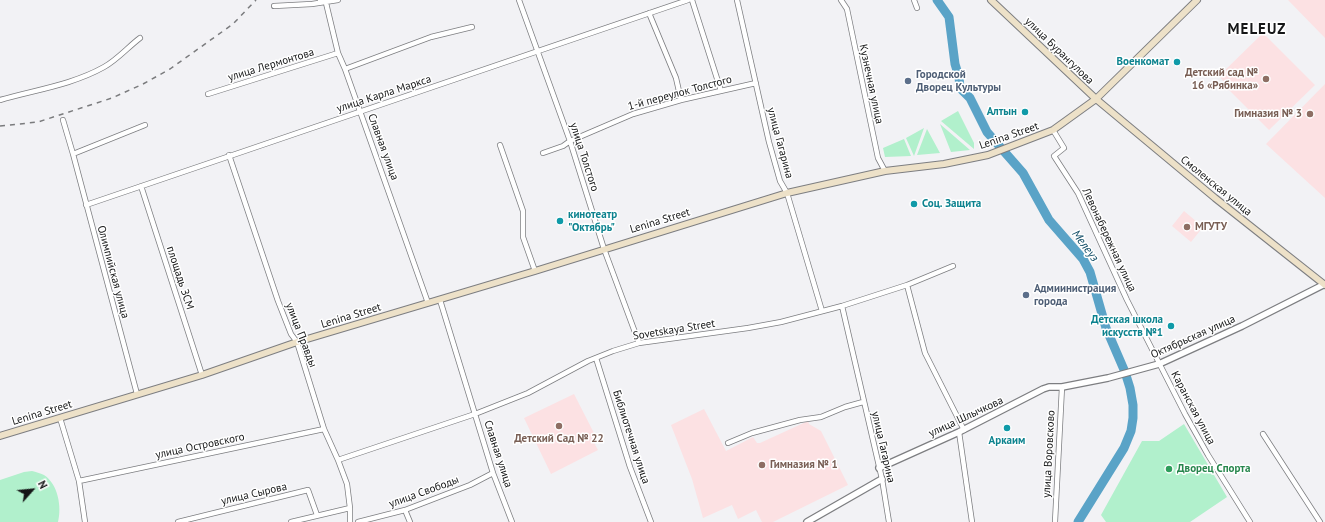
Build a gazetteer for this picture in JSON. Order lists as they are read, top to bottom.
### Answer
{
  "streets": {
    "main road": ["улица Бурангулова", "Lenina Street", "Смоленская улица"],
    "street": [
      "улица Лермонтова",
      "Кузнечная улица",
      "1-й переулок Толстого",
      "улица Карла Маркса",
      "улица Гагарина",
      "Славная улица",
      "улица Толстого",
      "Левонабережная улица",
      "Олимпийская улица",
      "площадь ЗСМ",
      "Sovetskaya Street",
      "улица Правды",
      "Октябрьская улица",
      "Каранская улица",
      "улица Шлычкова",
      "Библиотечная улица",
      "улица Островского",
      "улица Воровсково",
      "улица Свободы",
      "улица Сырова"
    ]
  },
  "crossings": [
    ["улица Бурангулова", "Lenina Street"],
    ["улица Бурангулова", "Смоленская улица"],
    ["улица Лермонтова", "Славная улица"],
    ["Кузнечная улица", "Lenina Street"],
    ["1-й переулок Толстого", "улица Гагарина"],
    ["1-й переулок Толстого", "улица Толстого"],
    ["улица Карла Маркса", "Славная улица"],
    ["улица Карла Маркса", "улица Толстого"],
    ["улица Карла Маркса", "Олимпийская улица"],
    ["улица Карла Маркса", "площадь ЗСМ"],
    ["улица Карла Маркса", "улица Правды"],
    ["Lenina Street", "улица Гагарина"],
    ["Lenina Street", "Славная улица"],
    ["Lenina Street", "улица Толстого"],
    ["Lenina Street", "Смоленская улица"],
    ["Lenina Street", "Левонабережная улица"],
    ["Lenina Street", "Олимпийская улица"],
    ["Lenina Street", "площадь ЗСМ"],
    ["Lenina Street", "улица Правды"],
    ["улица Гагарина", "Sovetskaya Street"],
    ["улица Гагарина", "улица Шлычкова"],
    ["Славная улица", "Sovetskaya Street"],
    ["Славная улица", "улица Свободы"],
    ["улица Толстого", "Sovetskaya Street"],
    ["Смоленская улица", "Октябрьская улица"],
    ["Левонабережная улица", "Октябрьская улица"],
    ["Левонабережная улица", "Каранская улица"],
    ["Sovetskaya Street", "улица Правды"],
    ["Sovetskaya Street", "Библиотечная улица"],
    ["улица Правды", "улица Островского"],
    ["Октябрьская улица", "Каранская улица"],
    ["Октябрьская улица", "улица Шлычкова"],
    ["Октябрьская улица", "улица Воровсково"],
    ["улица Шлычкова", "улица Воровсково"]
  ],
  "districts": ["MELEUZ"],
  "water": ["Мелеуз"],
  "places": [
    "Военкомат",
    "Детский сад № 16 «Рябинка»",
    "Городской Дворец Культуры",
    "Алтын",
    "Гимназия № 3",
    "Соц. Защита",
    "кинотеатр \"Октябрь\"",
    "МГУТУ",
    "Адмиинистрация города",
    "Детская школа искусств №1",
    "Детский Сад № 22",
    "Аркаим",
    "Гимназия № 1",
    "Дворец Спорта"
  ],
  "north": "top right"
}
